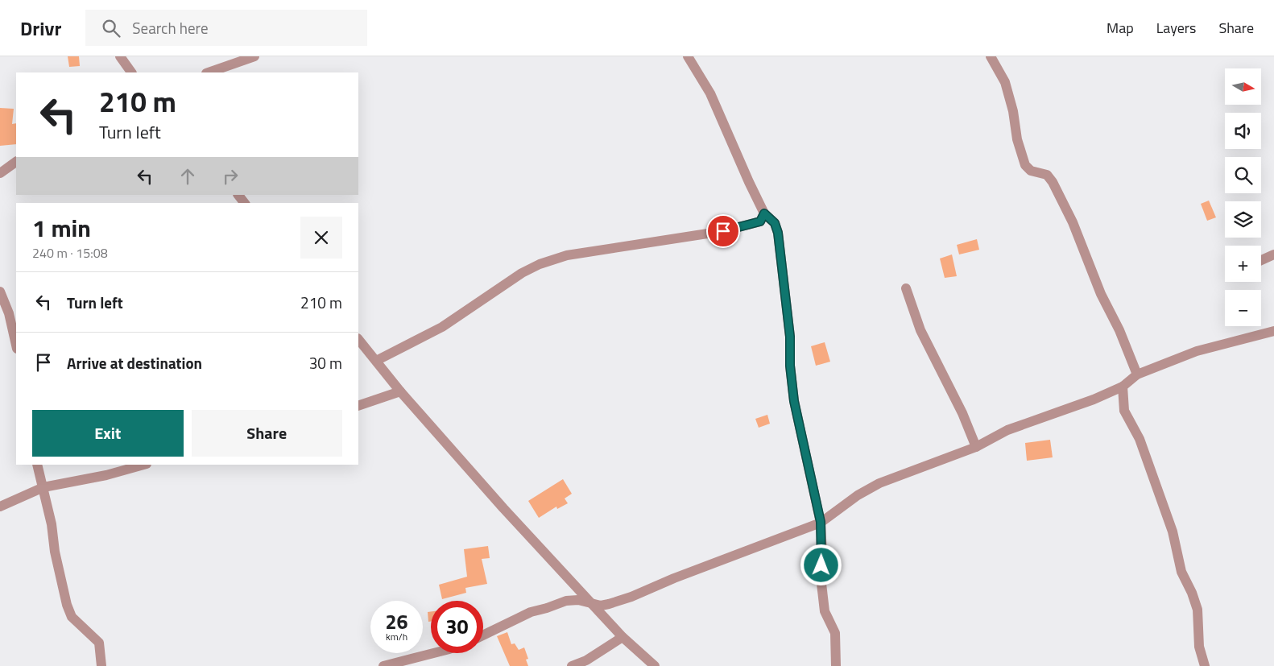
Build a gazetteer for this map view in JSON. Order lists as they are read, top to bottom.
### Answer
{
  "north": "right",
  "page": {
    "header": "Drivr",
    "search": "Search here",
    "nav": ["Map", "Layers", "Share"],
    "map_buttons": ["+", "−"],
    "turn": ["210 m", "Turn left"],
    "heading": ["1 min", "240 m · 15:08"],
    "list": [
      {
        "name": "Turn left",
        "value": "210 m"
      },
      {
        "name": "Arrive at destination",
        "value": "30 m"
      }
    ],
    "buttons": ["Exit", "Share"],
    "speed": "26 km/h",
    "limit": "30"
  }
}
